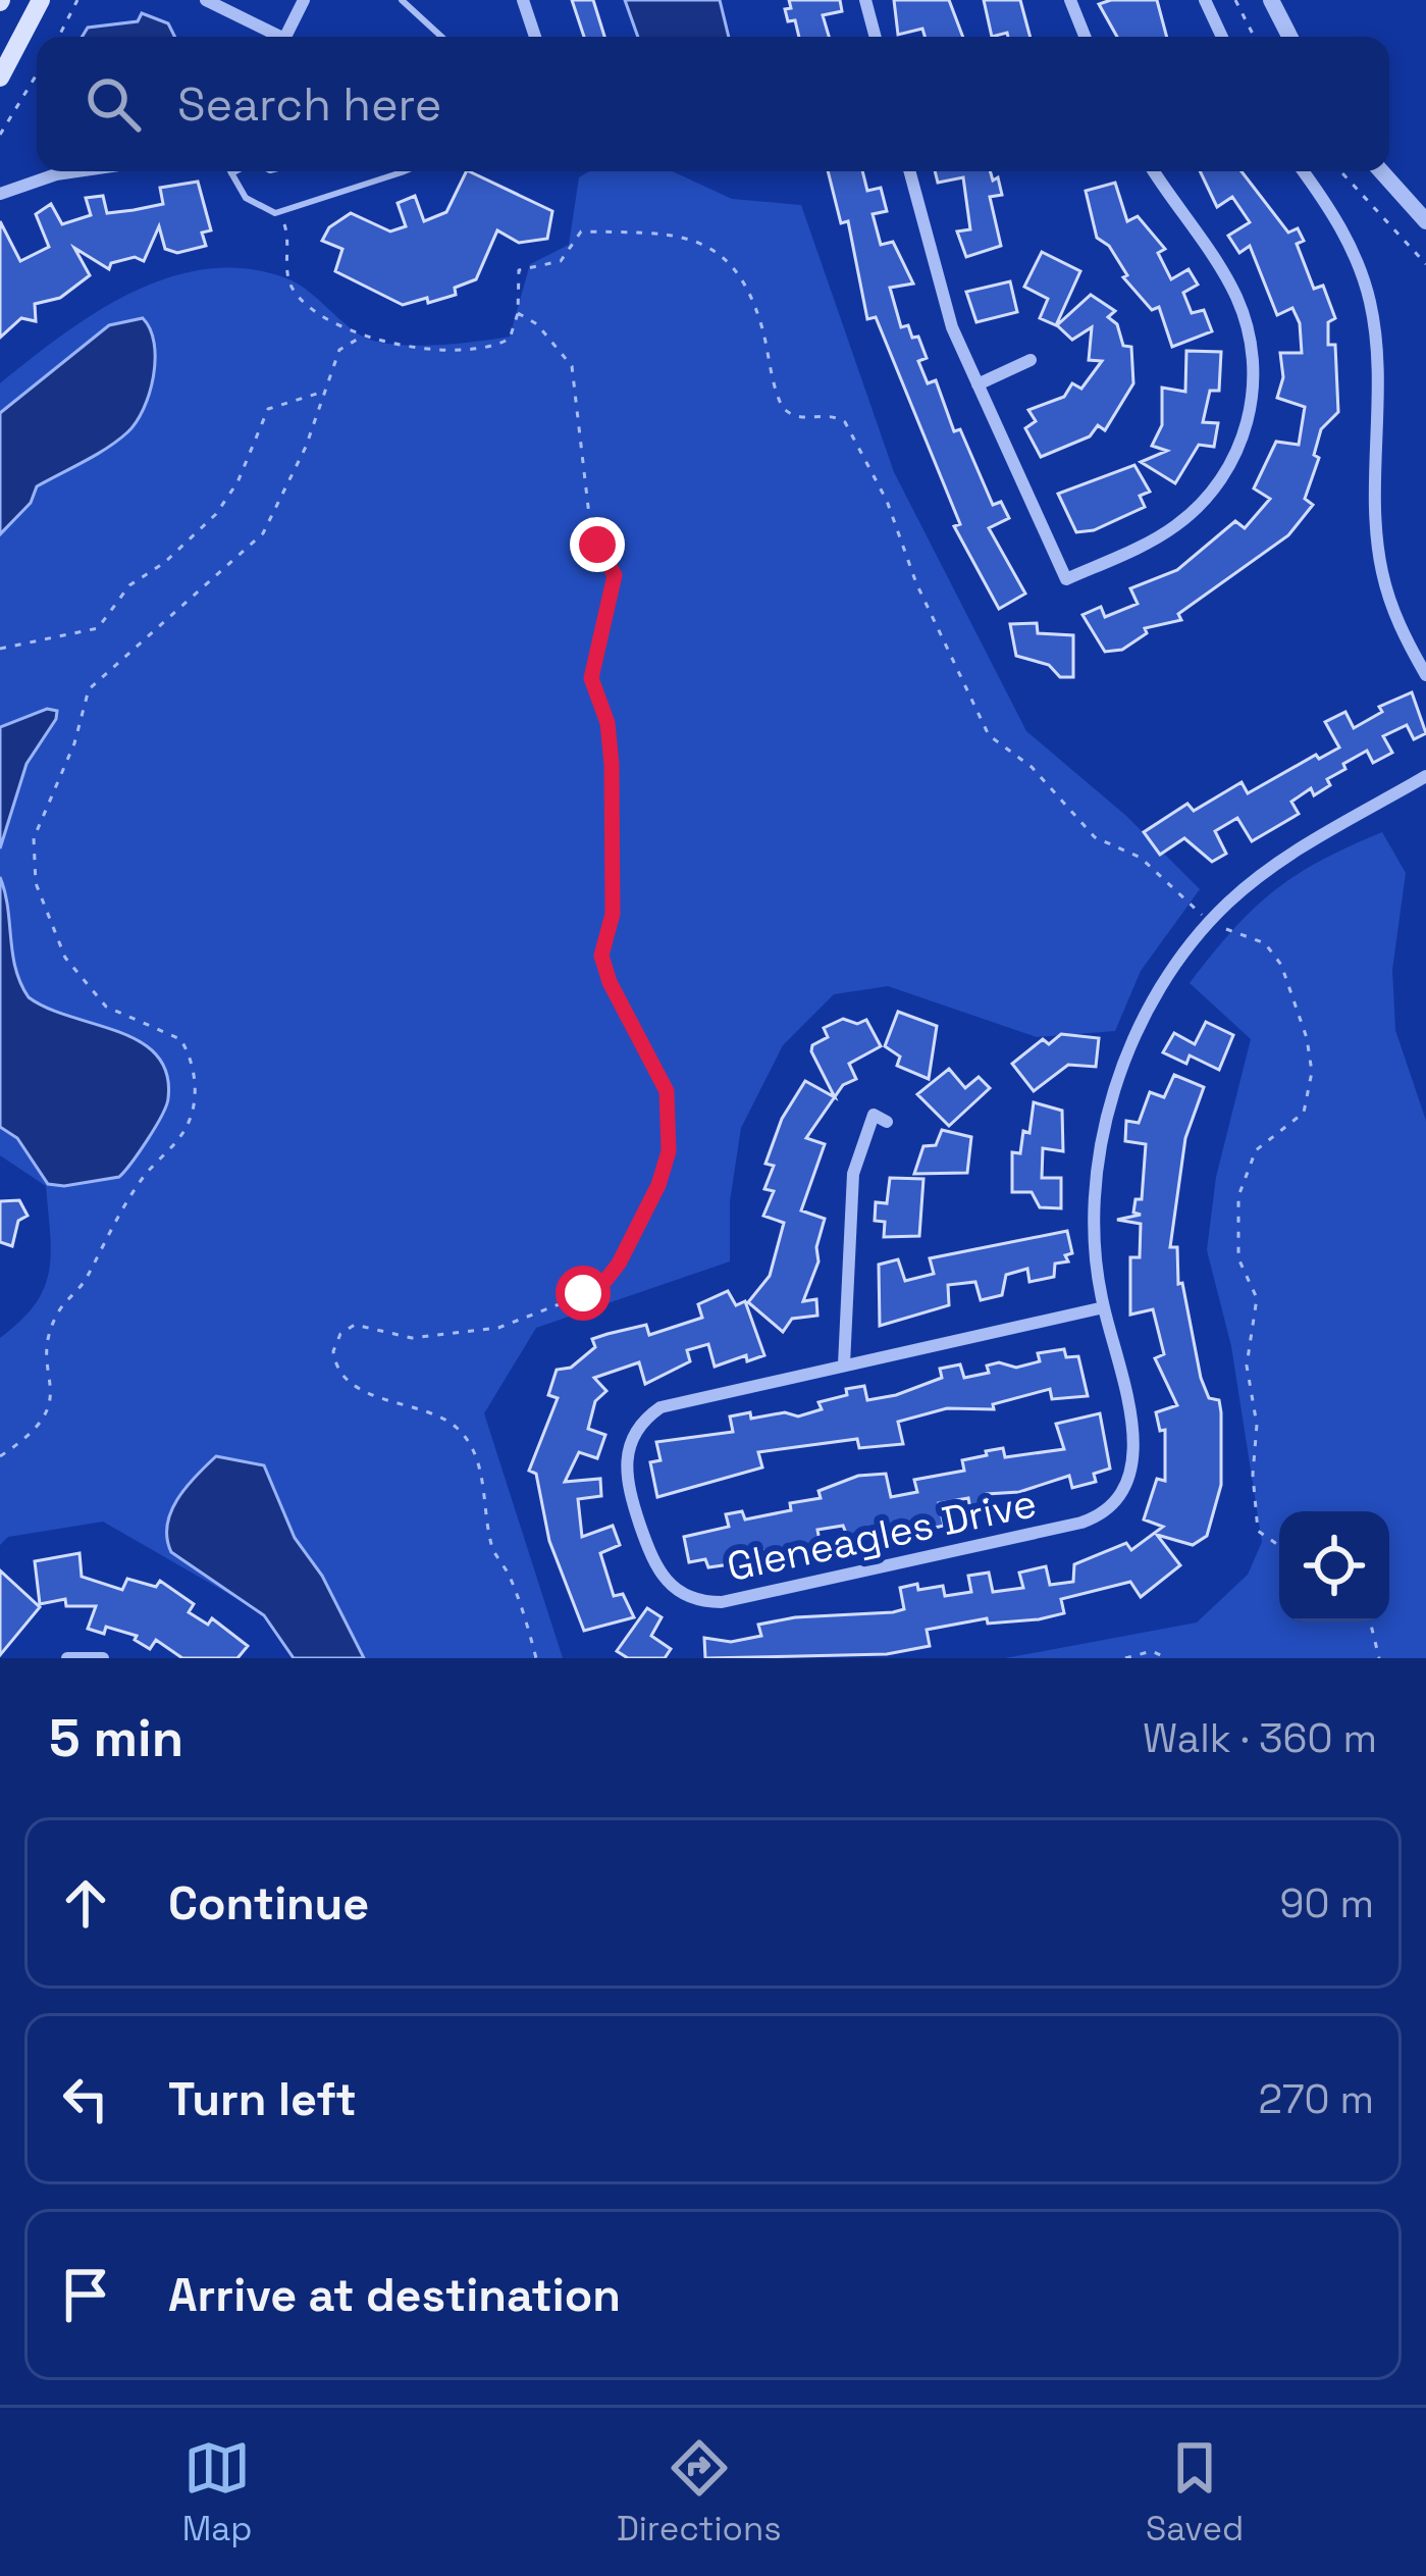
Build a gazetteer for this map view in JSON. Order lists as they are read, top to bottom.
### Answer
{
  "streets": {
    "street": ["Gleneagles Drive"]
  },
  "page": {
    "search": "Search here",
    "heading": ["5 min", "Walk · 360 m"],
    "list": [
      ["Continue", "90 m"],
      ["Turn left", "270 m"],
      "Arrive at destination"
    ],
    "nav": ["Map", "Directions", "Saved"]
  }
}
